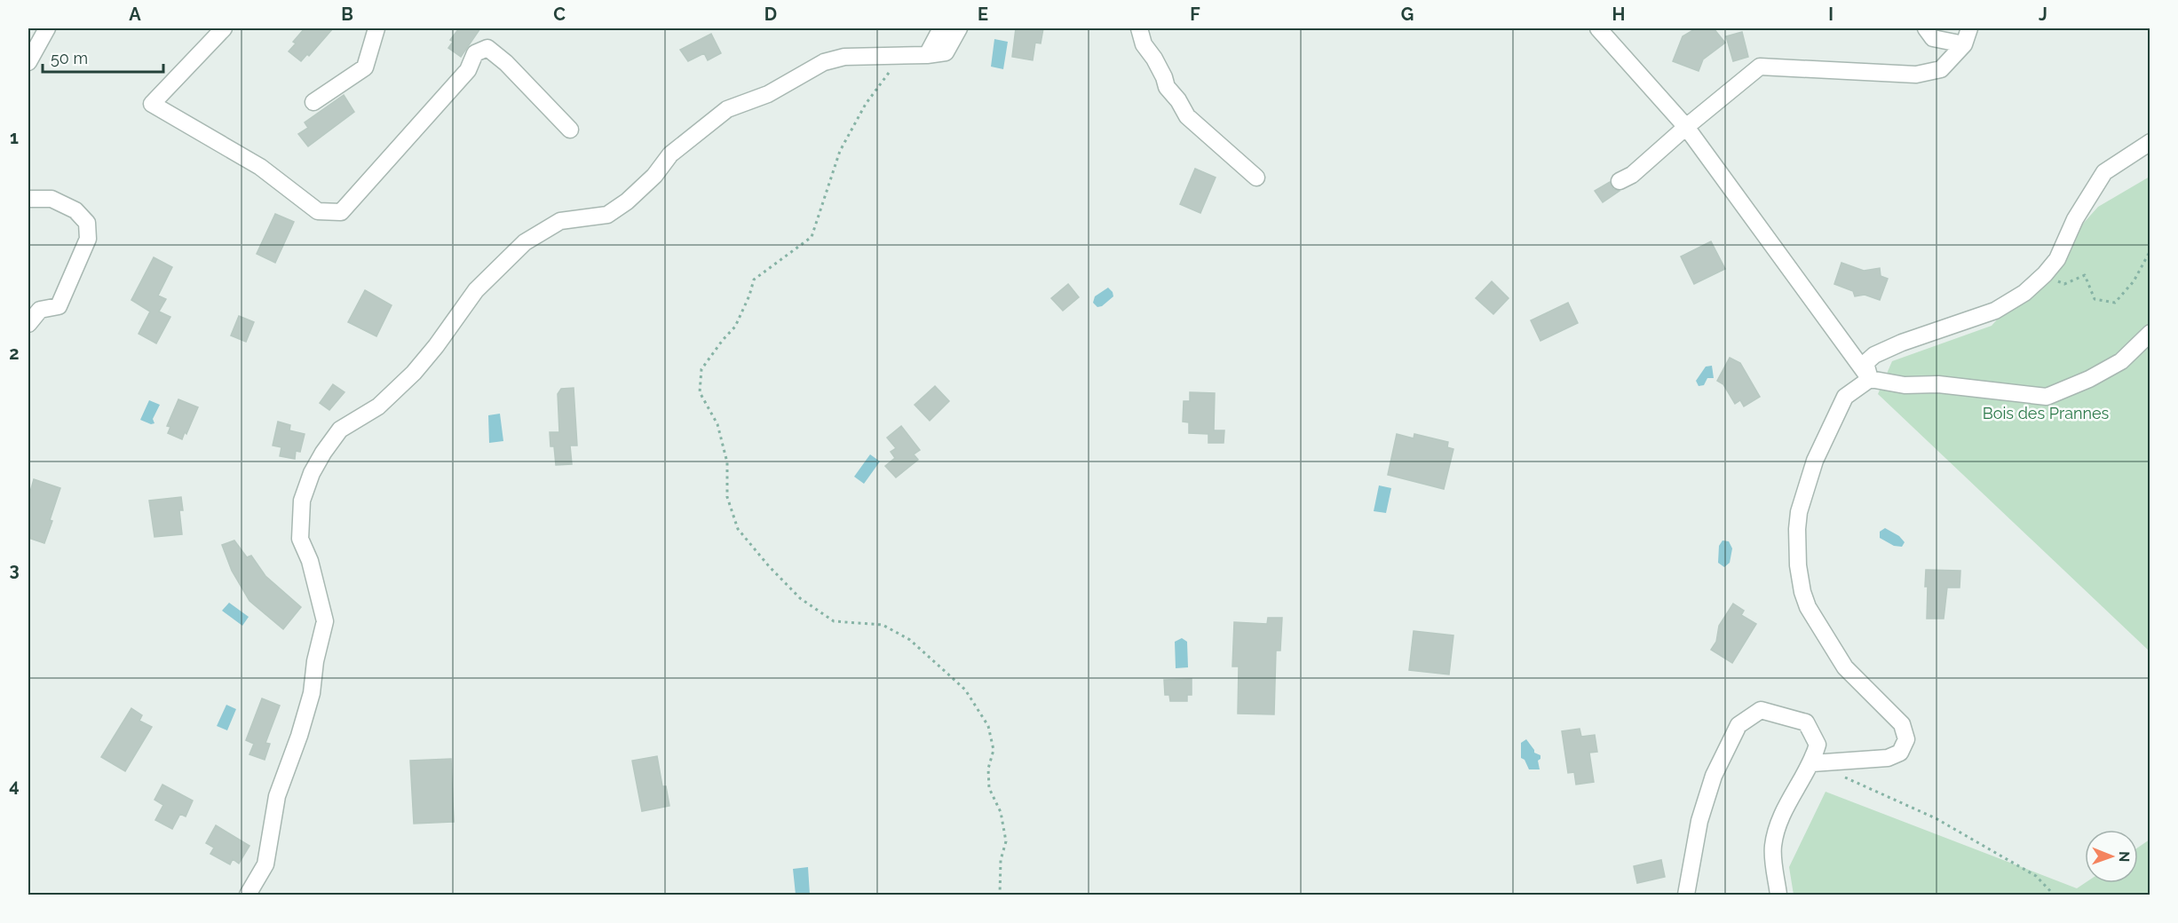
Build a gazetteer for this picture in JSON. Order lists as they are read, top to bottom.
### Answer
{
  "parks": ["Bois des Prannes"],
  "scale_bar": "50 m",
  "north": "right",
  "grid": {
    "columns": [
      "A",
      "B",
      "C",
      "D",
      "E",
      "F",
      "G",
      "H",
      "I",
      "J"
    ],
    "rows": [
      "1",
      "2",
      "3",
      "4"
    ]
  }
}
